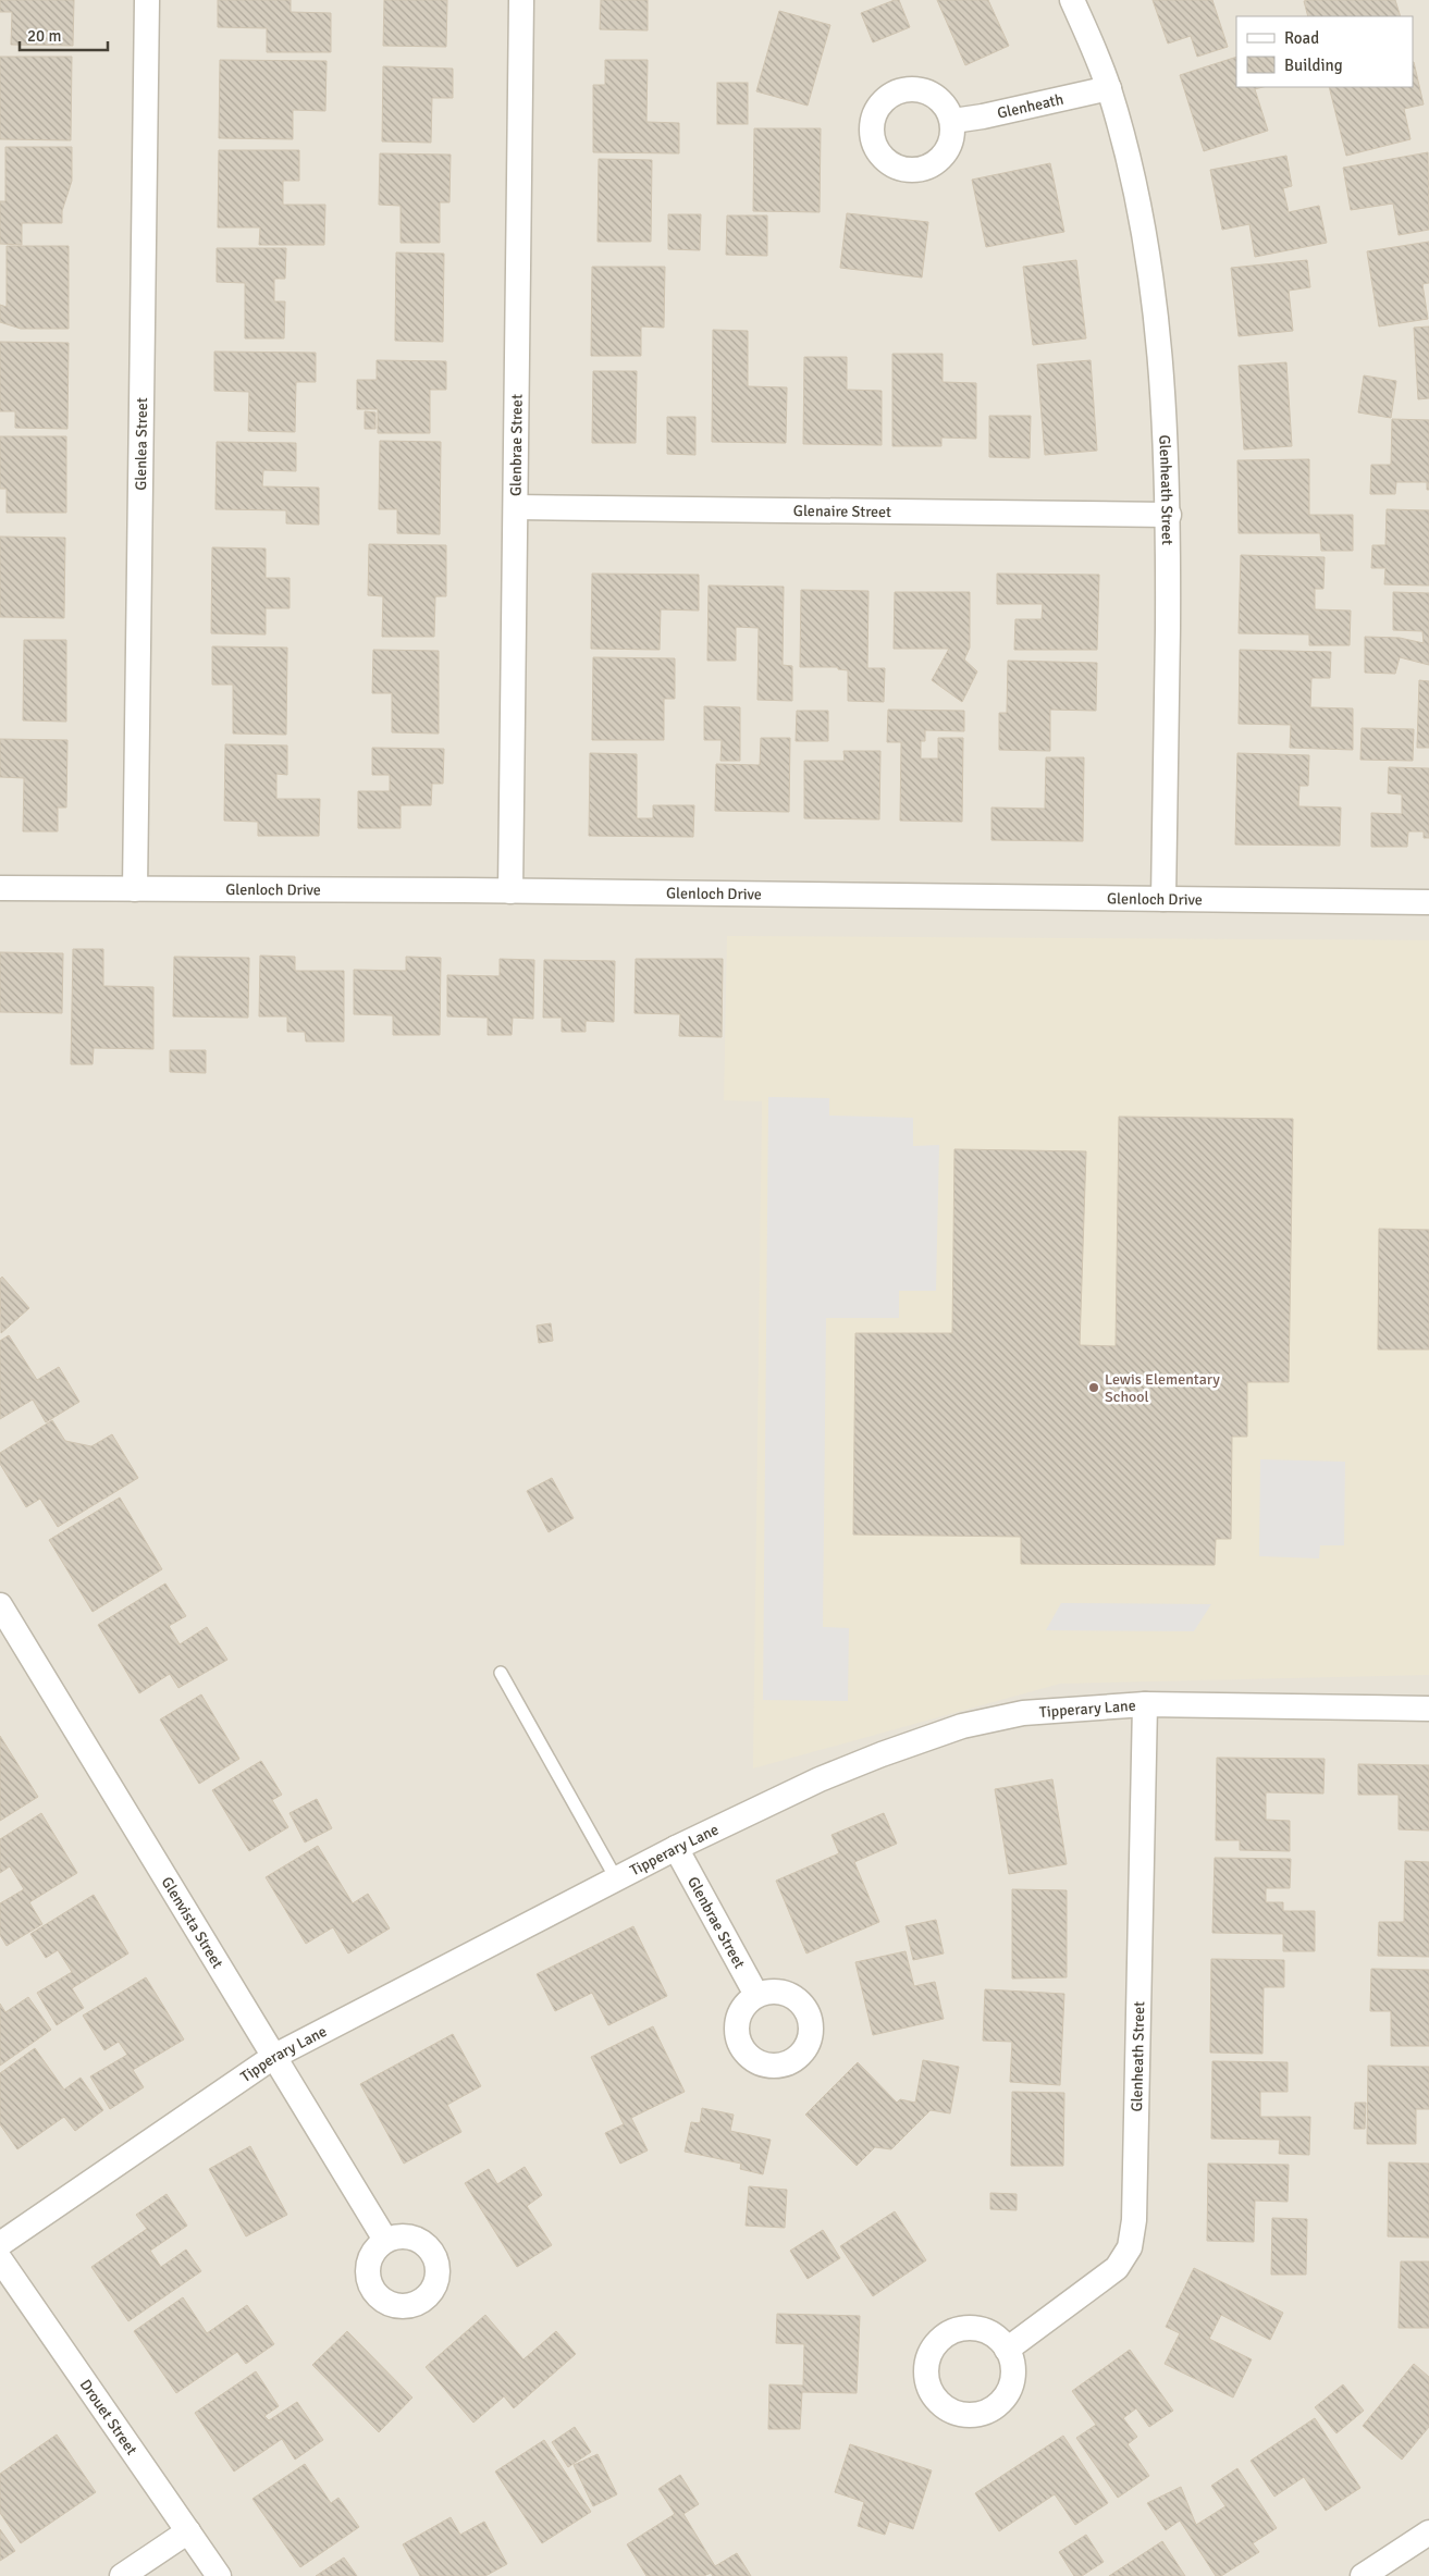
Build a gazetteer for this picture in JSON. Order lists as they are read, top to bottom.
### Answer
{
  "streets": {
    "street": [
      "Glenheath",
      "Glenlea Street",
      "Glenbrae Street",
      "Glenheath Street",
      "Glenaire Street",
      "Glenloch Drive",
      "Tipperary Lane",
      "Glenvista Street",
      "Drouet Street"
    ]
  },
  "crossings": [
    ["Glenheath", "Glenheath Street"],
    ["Glenlea Street", "Glenloch Drive"],
    ["Glenbrae Street", "Glenaire Street"],
    ["Glenbrae Street", "Glenloch Drive"],
    ["Glenbrae Street", "Tipperary Lane"],
    ["Glenheath Street", "Glenaire Street"],
    ["Glenheath Street", "Glenloch Drive"],
    ["Glenheath Street", "Tipperary Lane"],
    ["Tipperary Lane", "Glenvista Street"]
  ],
  "places": ["Lewis Elementary School"],
  "legend": ["Road", "Building"],
  "scale_bar": "20 m"
}
